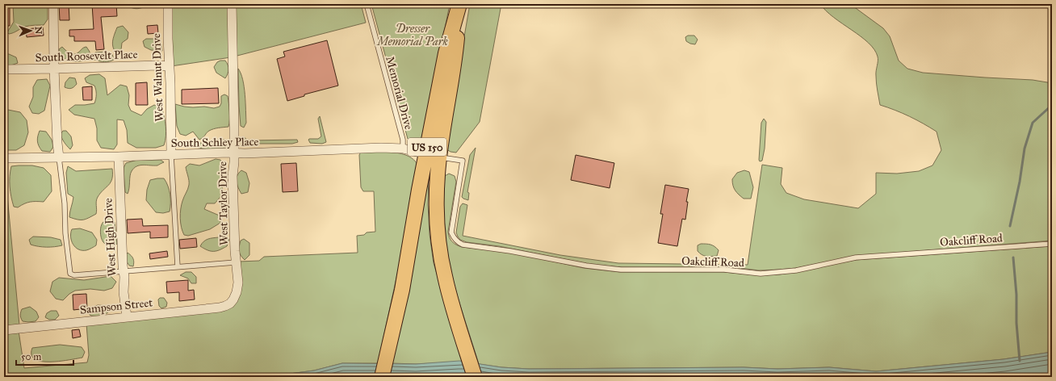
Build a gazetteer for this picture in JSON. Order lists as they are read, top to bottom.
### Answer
{
  "streets": {
    "main road": ["US 150"],
    "street": [
      "South Roosevelt Place",
      "West Walnut Drive",
      "South Schley Place",
      "West Taylor Drive",
      "West High Drive",
      "Sampson Street"
    ],
    "lane": ["Memorial Drive", "Oakcliff Road"]
  },
  "crossings": [
    ["South Roosevelt Place", "West Walnut Drive"],
    ["West Walnut Drive", "South Schley Place"],
    ["Memorial Drive", "South Schley Place"],
    ["South Schley Place", "US 150"],
    ["South Schley Place", "West Taylor Drive"],
    ["South Schley Place", "West High Drive"],
    ["South Schley Place", "Oakcliff Road"],
    ["US 150", "Oakcliff Road"],
    ["West Taylor Drive", "Sampson Street"],
    ["West High Drive", "Sampson Street"]
  ],
  "parks": ["Dresser Memorial Park"],
  "scale_bar": "50 m",
  "north": "right"
}
